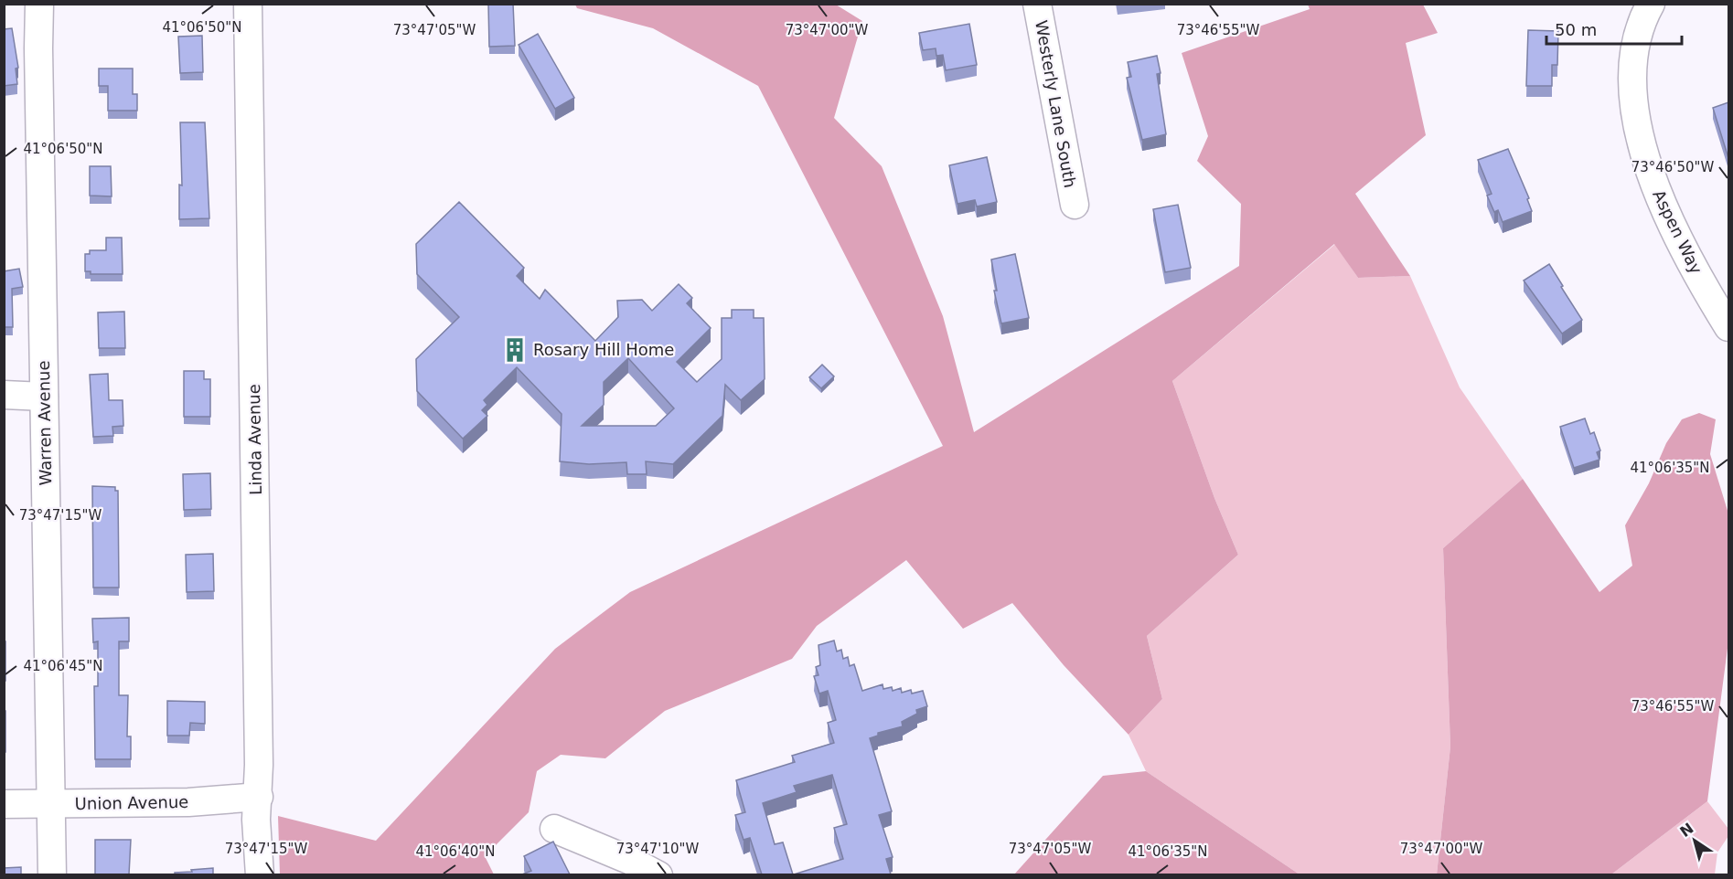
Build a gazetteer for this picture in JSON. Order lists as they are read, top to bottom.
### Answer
{
  "streets": {
    "street": [
      "Westerly Lane South",
      "Aspen Way",
      "Warren Avenue",
      "Linda Avenue",
      "Union Avenue"
    ]
  },
  "crossings": [
    ["Warren Avenue", "Union Avenue"],
    ["Linda Avenue", "Union Avenue"]
  ],
  "places": {
    "building": ["Rosary Hill Home"]
  },
  "scale_bar": "50 m",
  "north": "top left",
  "coordinates": [
    "41°06'50\"N",
    "73°47'05\"W",
    "73°47'00\"W",
    "73°46'55\"W",
    "73°46'50\"W",
    "41°06'35\"N",
    "73°47'15\"W",
    "41°06'45\"N",
    "73°47'10\"W",
    "41°06'40\"N"
  ]
}
